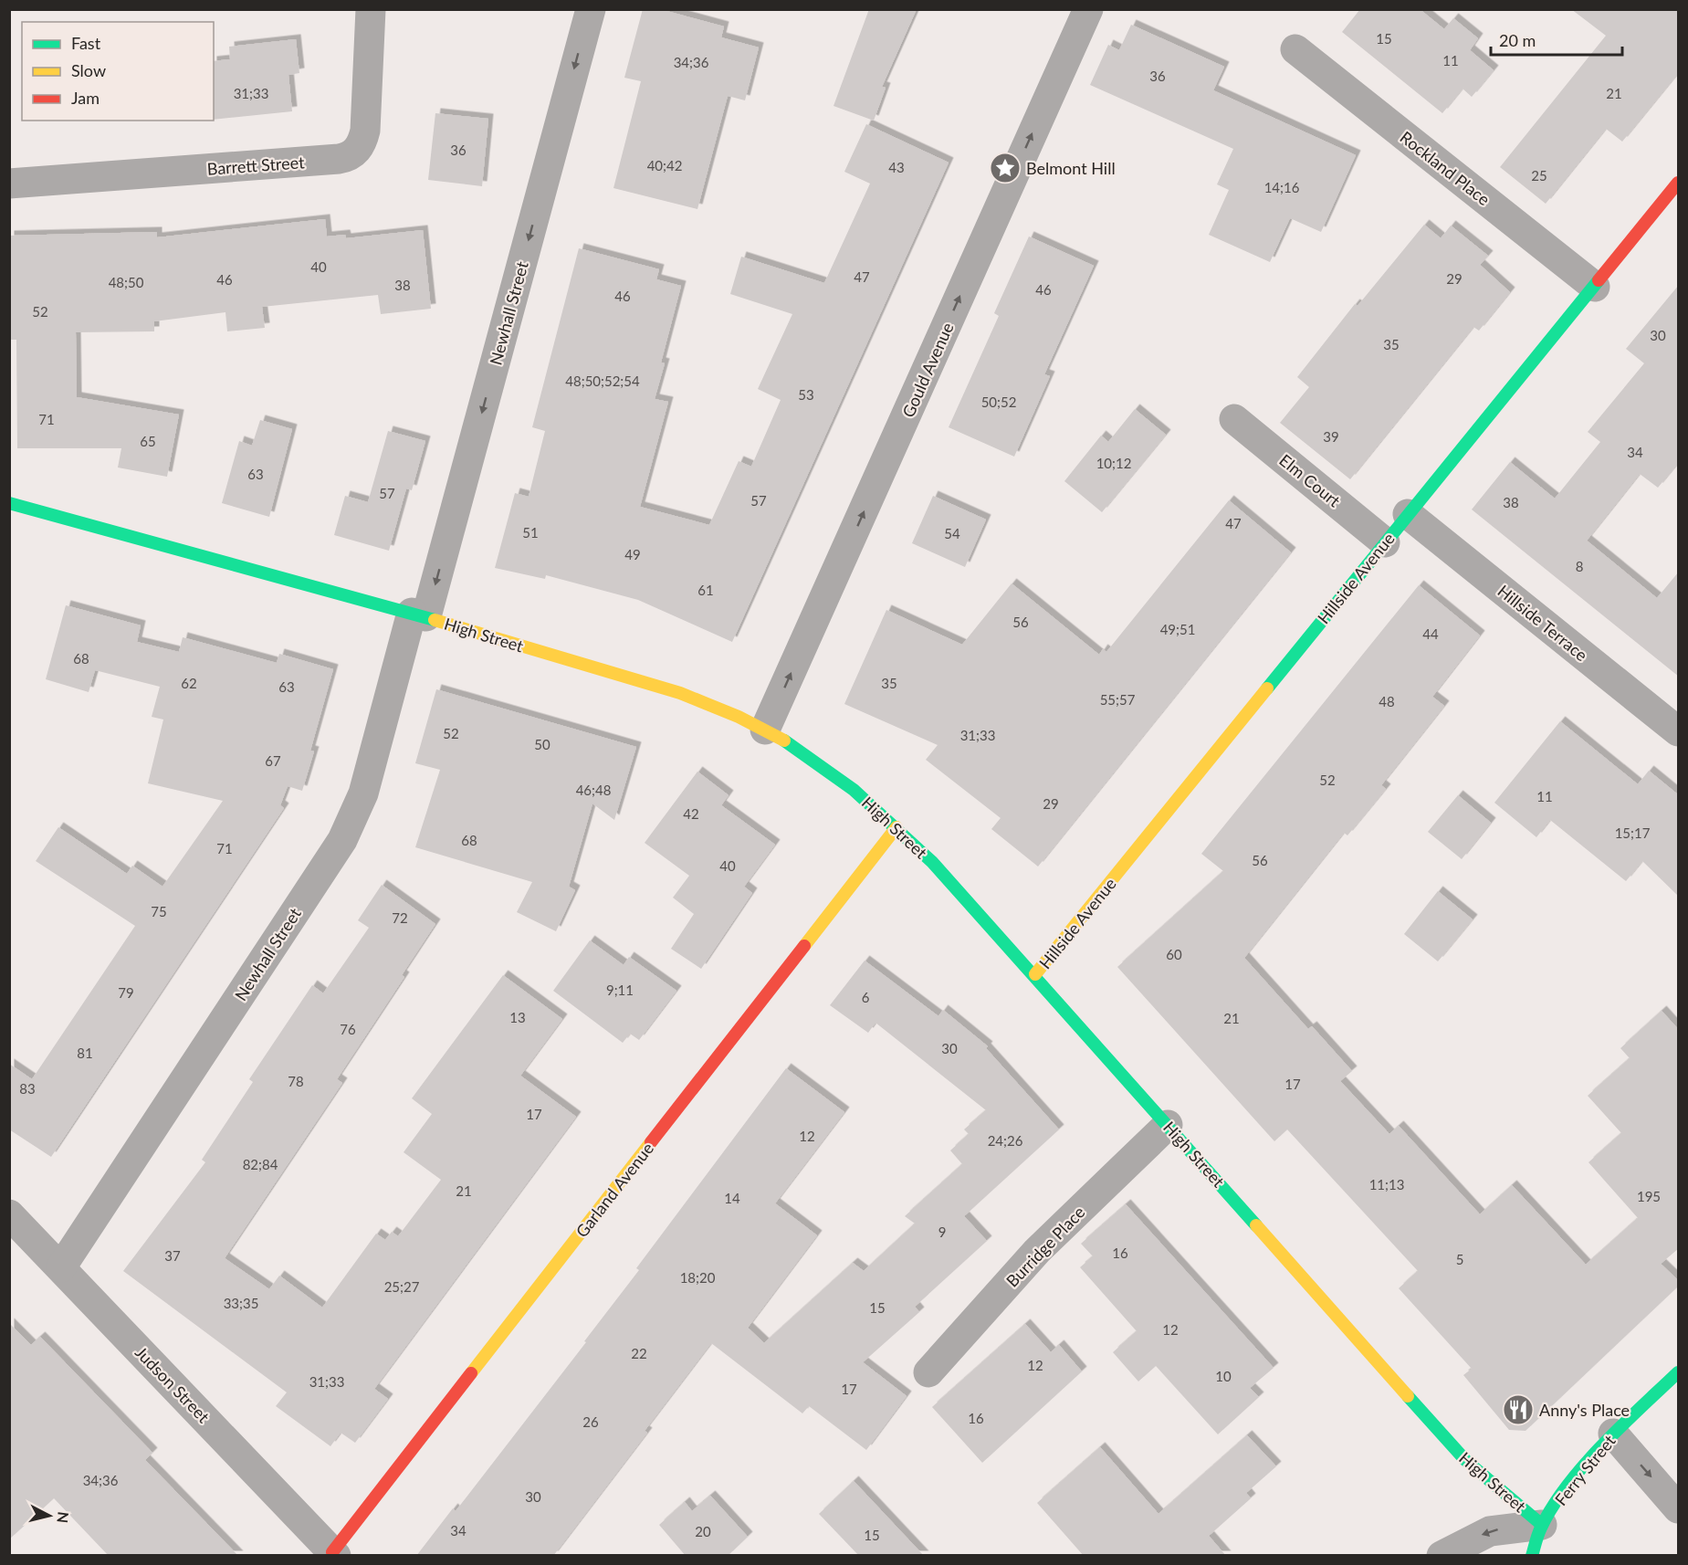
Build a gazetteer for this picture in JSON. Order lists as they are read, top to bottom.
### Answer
{
  "streets": {
    "street": [
      "Barrett Street",
      "Rockland Place",
      "Newhall Street",
      "Gould Avenue",
      "Elm Court",
      "Hillside Avenue",
      "Hillside Terrace",
      "High Street",
      "Garland Avenue",
      "Burridge Place",
      "Judson Street",
      "Ferry Street"
    ]
  },
  "crossings": [
    ["Rockland Place", "Hillside Avenue"],
    ["Newhall Street", "High Street"],
    ["Newhall Street", "Judson Street"],
    ["Gould Avenue", "High Street"],
    ["Elm Court", "Hillside Avenue"],
    ["Hillside Avenue", "Hillside Terrace"],
    ["Hillside Avenue", "High Street"],
    ["High Street", "Garland Avenue"],
    ["High Street", "Burridge Place"],
    ["High Street", "Ferry Street"],
    ["Garland Avenue", "Judson Street"]
  ],
  "one_way": ["Newhall Street", "Gould Avenue"],
  "places": {
    "place": ["Belmont Hill"],
    "restaurant": ["Anny's Place"]
  },
  "house_numbers": [
    "15",
    "11",
    "34;36",
    "36",
    "31;33",
    "21",
    "36",
    "40;42",
    "43",
    "25",
    "14;16",
    "40",
    "47",
    "29",
    "46",
    "48;50",
    "38",
    "46",
    "46",
    "52",
    "30",
    "35",
    "48;50;52;54",
    "53",
    "50;52",
    "71",
    "39",
    "65",
    "34",
    "10;12",
    "63",
    "57",
    "57",
    "38",
    "47",
    "51",
    "54",
    "49",
    "8",
    "61",
    "56",
    "49;51",
    "44",
    "68",
    "62",
    "35",
    "63",
    "55;57",
    "48",
    "52",
    "31;33",
    "50",
    "67",
    "52",
    "46;48",
    "11",
    "29",
    "42",
    "15;17",
    "68",
    "71",
    "56",
    "40",
    "75",
    "72",
    "60",
    "9;11",
    "79",
    "6",
    "13",
    "21",
    "76",
    "30",
    "81",
    "78",
    "17",
    "83",
    "17",
    "12",
    "24;26",
    "82;84",
    "11;13",
    "21",
    "195",
    "14",
    "9",
    "16",
    "37",
    "5",
    "18;20",
    "25;27",
    "33;35",
    "15",
    "12",
    "22",
    "12",
    "10",
    "31;33",
    "17",
    "16",
    "26",
    "34;36",
    "30",
    "34",
    "20",
    "15"
  ],
  "legend": ["Fast", "Slow", "Jam"],
  "scale_bar": "20 m",
  "north": "right"
}
